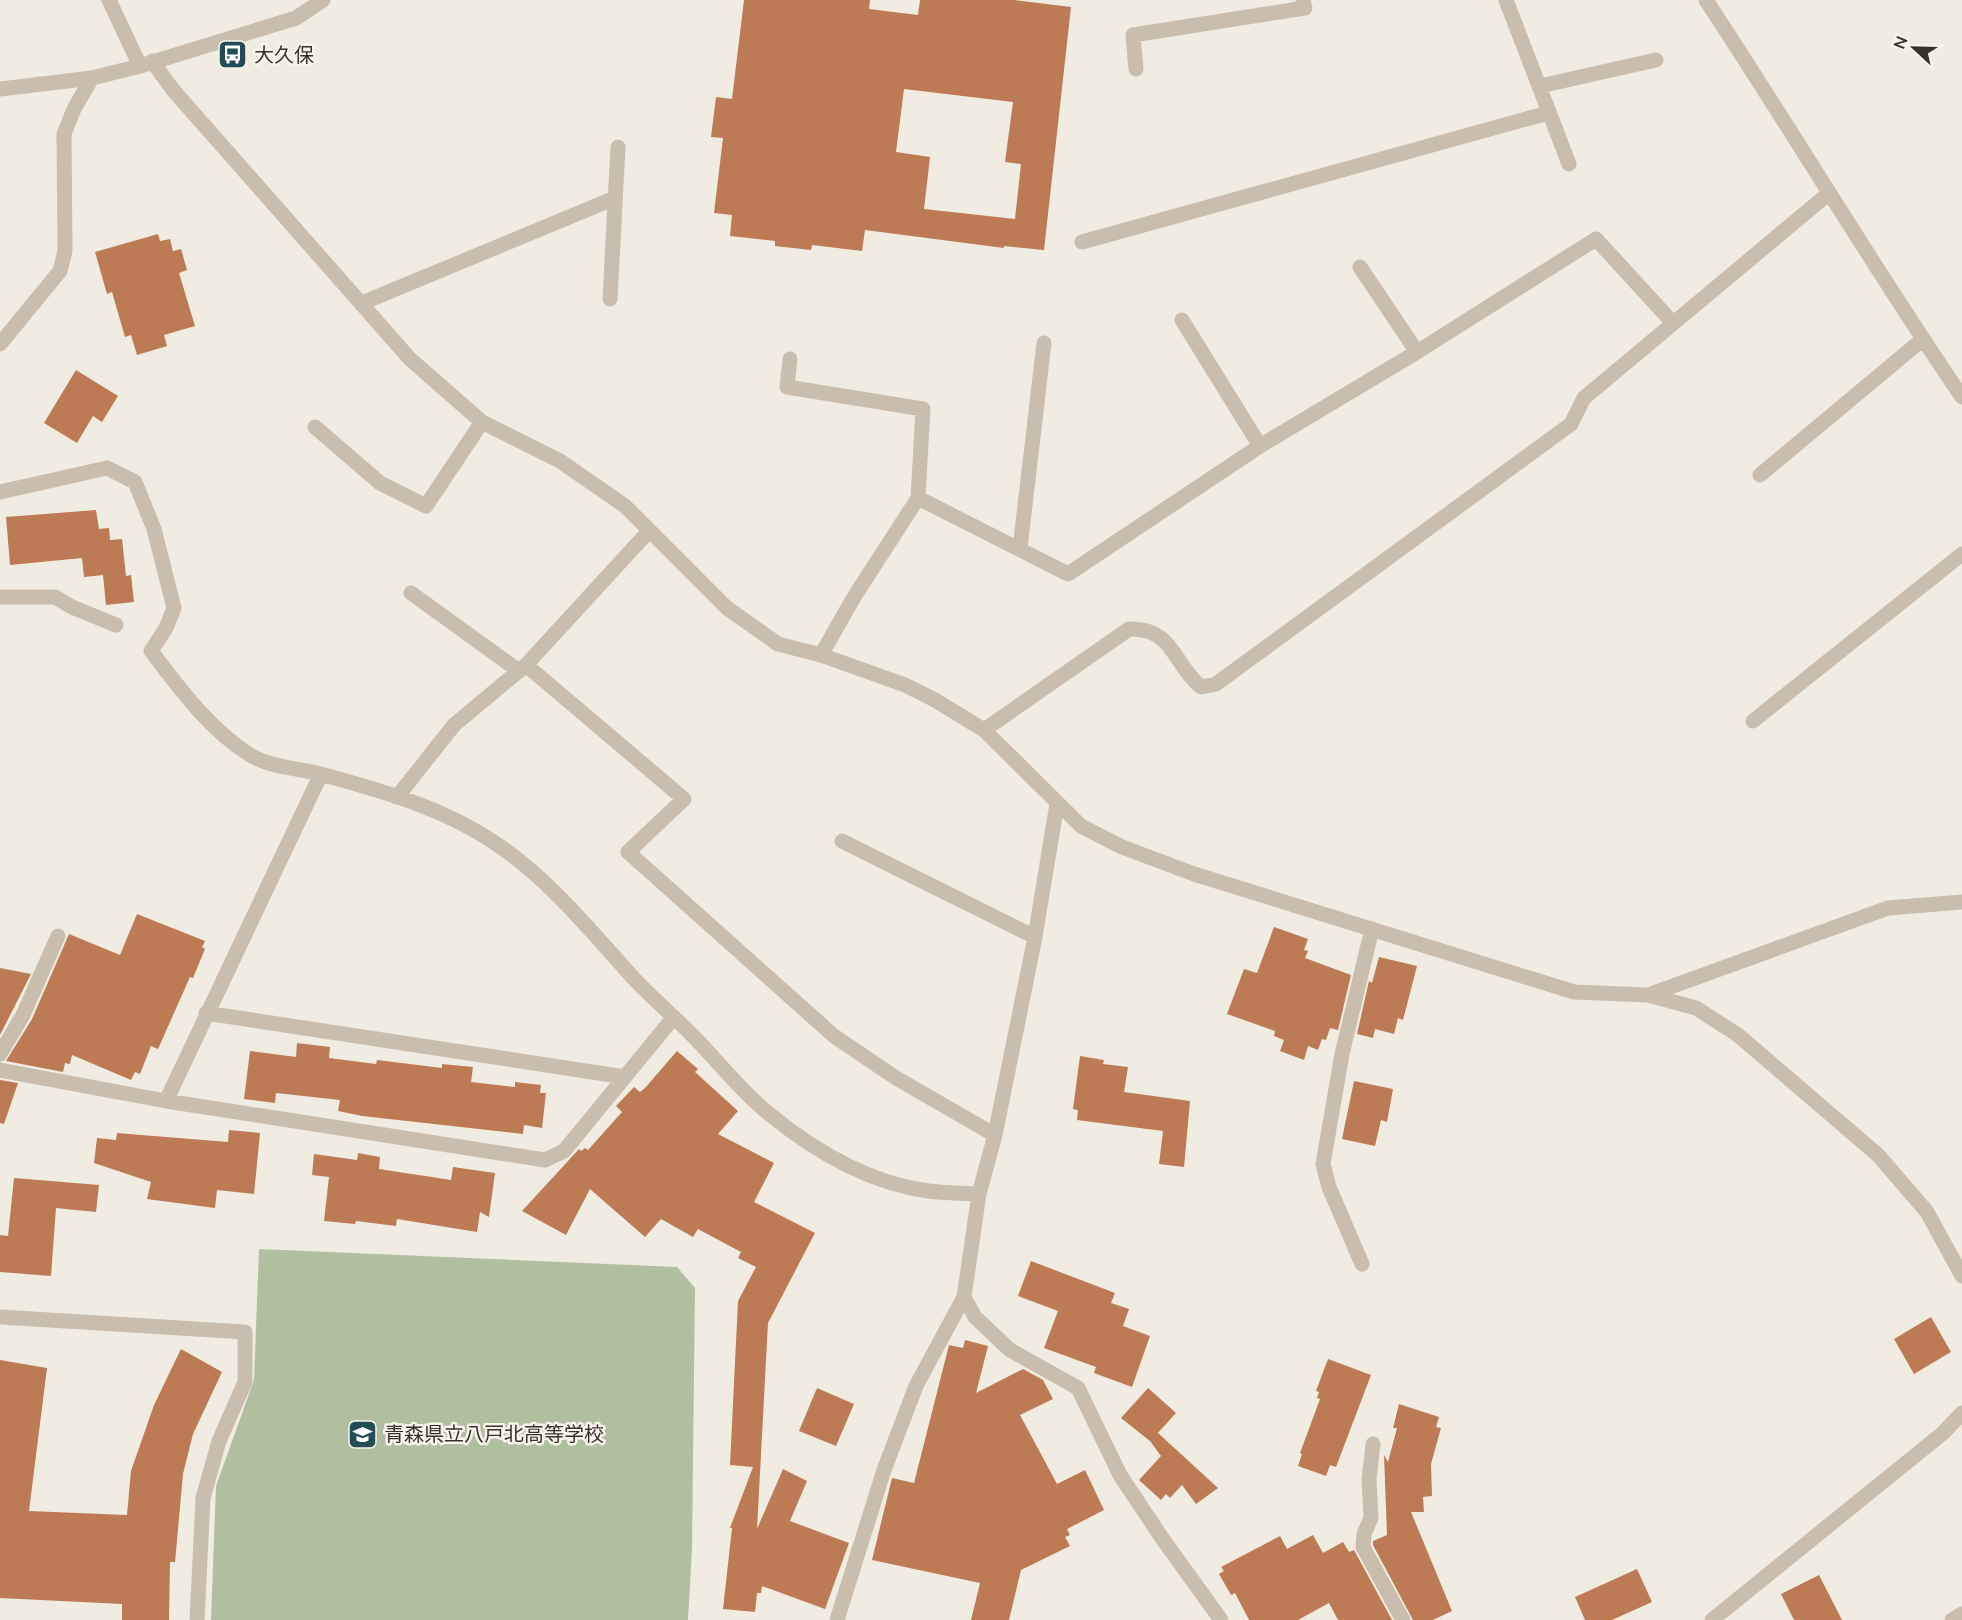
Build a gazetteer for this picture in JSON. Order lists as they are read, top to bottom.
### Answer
{
  "places": {
    "bus stop": ["大久保"],
    "school or university": ["青森県立八戸北高等学校"]
  },
  "north": "left"
}
